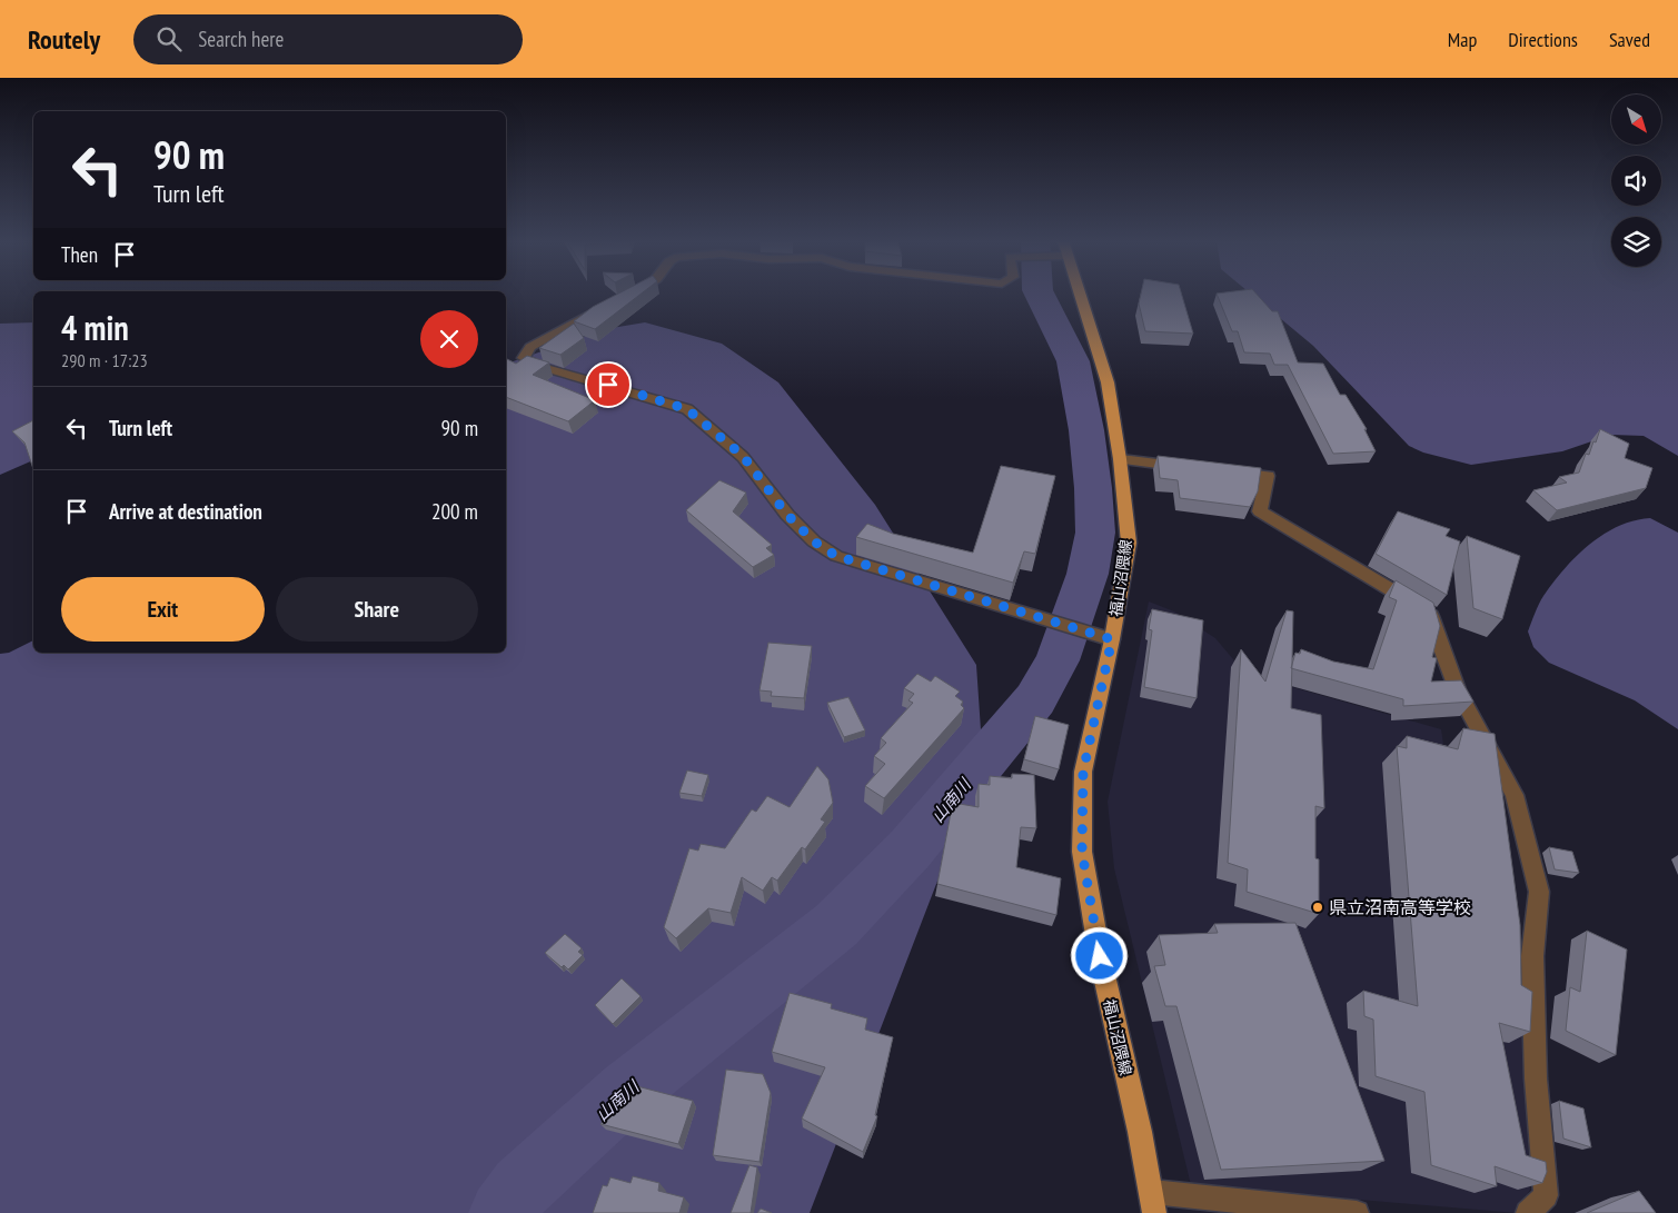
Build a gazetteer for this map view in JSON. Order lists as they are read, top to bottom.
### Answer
{
  "streets": {
    "main road": ["福山沼隈線"]
  },
  "water": ["山南川"],
  "places": ["県立沼南高等学校"],
  "north": "bottom right",
  "page": {
    "header": "Routely",
    "search": "Search here",
    "nav": ["Map", "Directions", "Saved"],
    "turn": ["90 m", "Turn left"],
    "then": "Then",
    "heading": ["4 min", "290 m · 17:23"],
    "list": [
      {
        "name": "Turn left",
        "value": "90 m"
      },
      {
        "name": "Arrive at destination",
        "value": "200 m"
      }
    ],
    "buttons": ["Exit", "Share"]
  }
}
